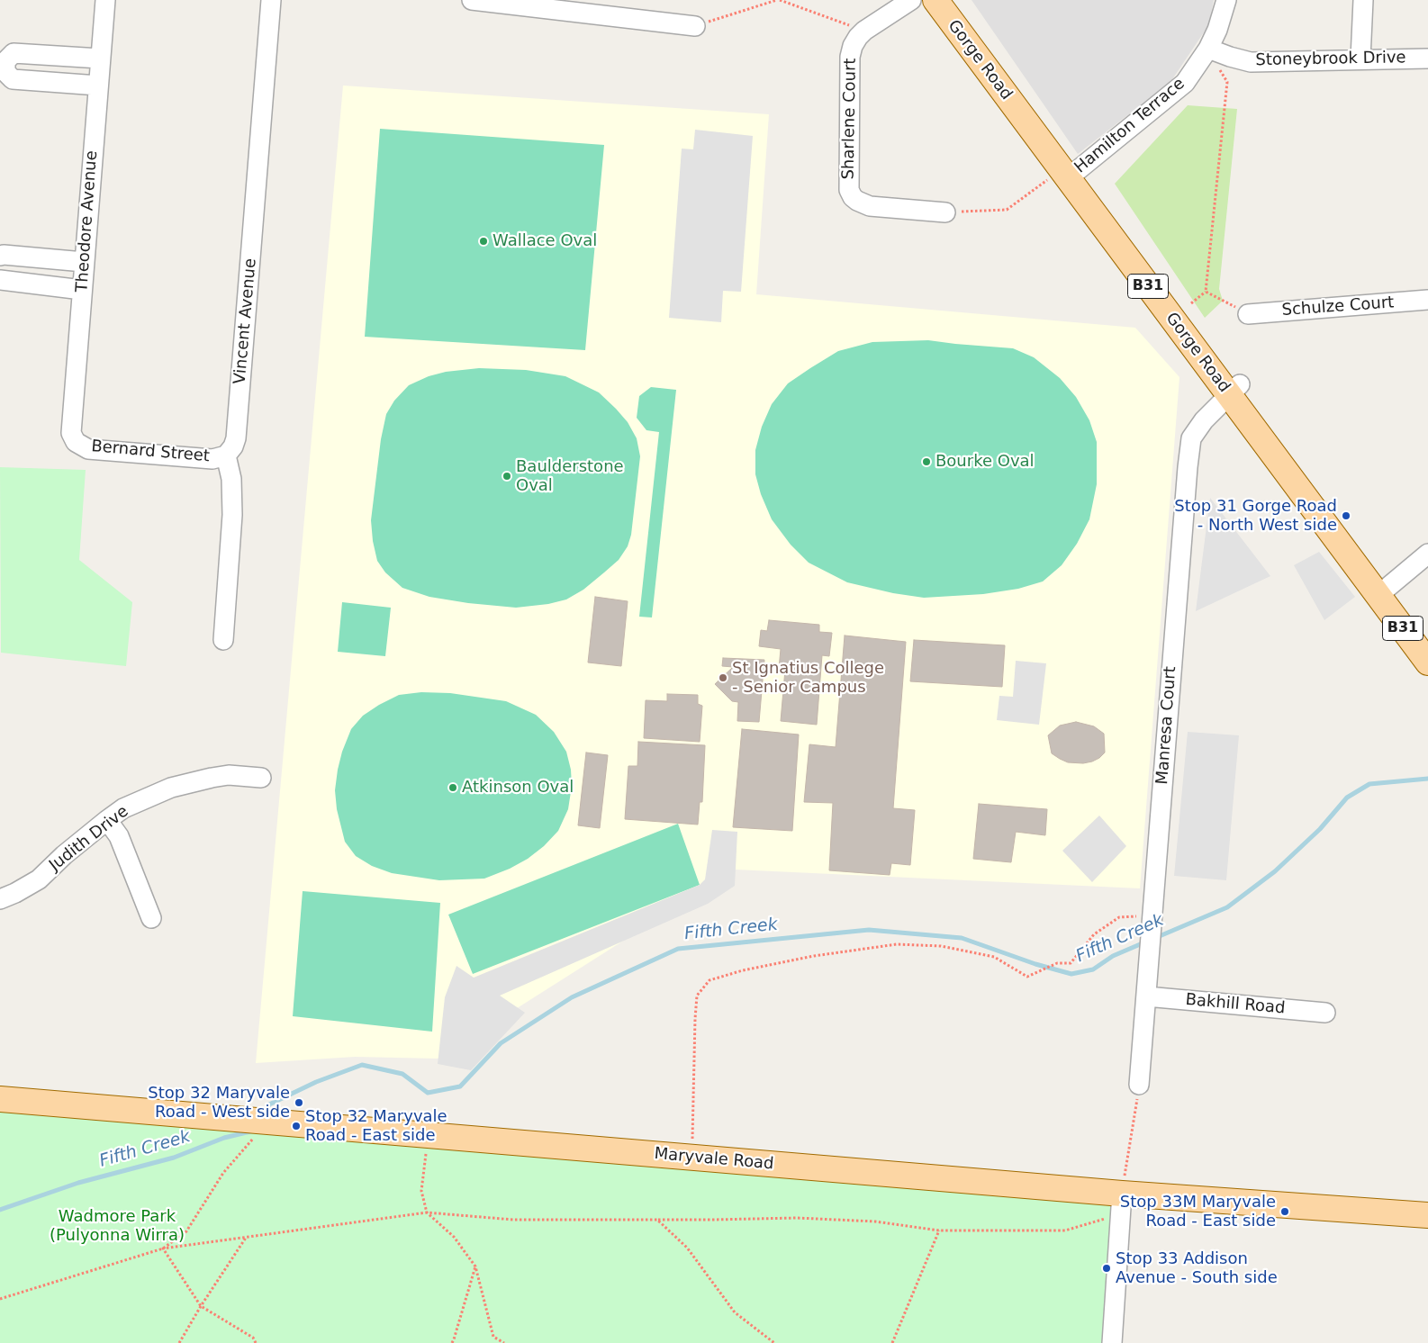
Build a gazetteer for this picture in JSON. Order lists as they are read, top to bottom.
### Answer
{
  "streets": {
    "main road": ["Gorge Road", "B31", "Maryvale Road"],
    "street": [
      "Stoneybrook Drive",
      "Sharlene Court",
      "Hamilton Terrace",
      "Theodore Avenue",
      "Schulze Court",
      "Vincent Avenue",
      "Bernard Street",
      "Manresa Court",
      "Judith Drive",
      "Bakhill Road"
    ]
  },
  "crossings": [
    ["Stoneybrook Drive", "Hamilton Terrace"],
    ["Gorge Road", "Hamilton Terrace"],
    ["Gorge Road", "Manresa Court"],
    ["Theodore Avenue", "Bernard Street"],
    ["Vincent Avenue", "Bernard Street"],
    ["Manresa Court", "Bakhill Road"]
  ],
  "water": ["Fifth Creek"],
  "parks": ["Wadmore Park (Pulyonna Wirra)"],
  "places": [
    "Wallace Oval",
    "Bourke Oval",
    "Baulderstone Oval",
    "Stop 31 Gorge Road - North West side",
    "St Ignatius College - Senior Campus",
    "Atkinson Oval",
    "Stop 32 Maryvale Road - West side",
    "Stop 32 Maryvale Road - East side",
    "Stop 33M Maryvale Road - East side",
    "Stop 33 Addison Avenue - South side"
  ]
}
